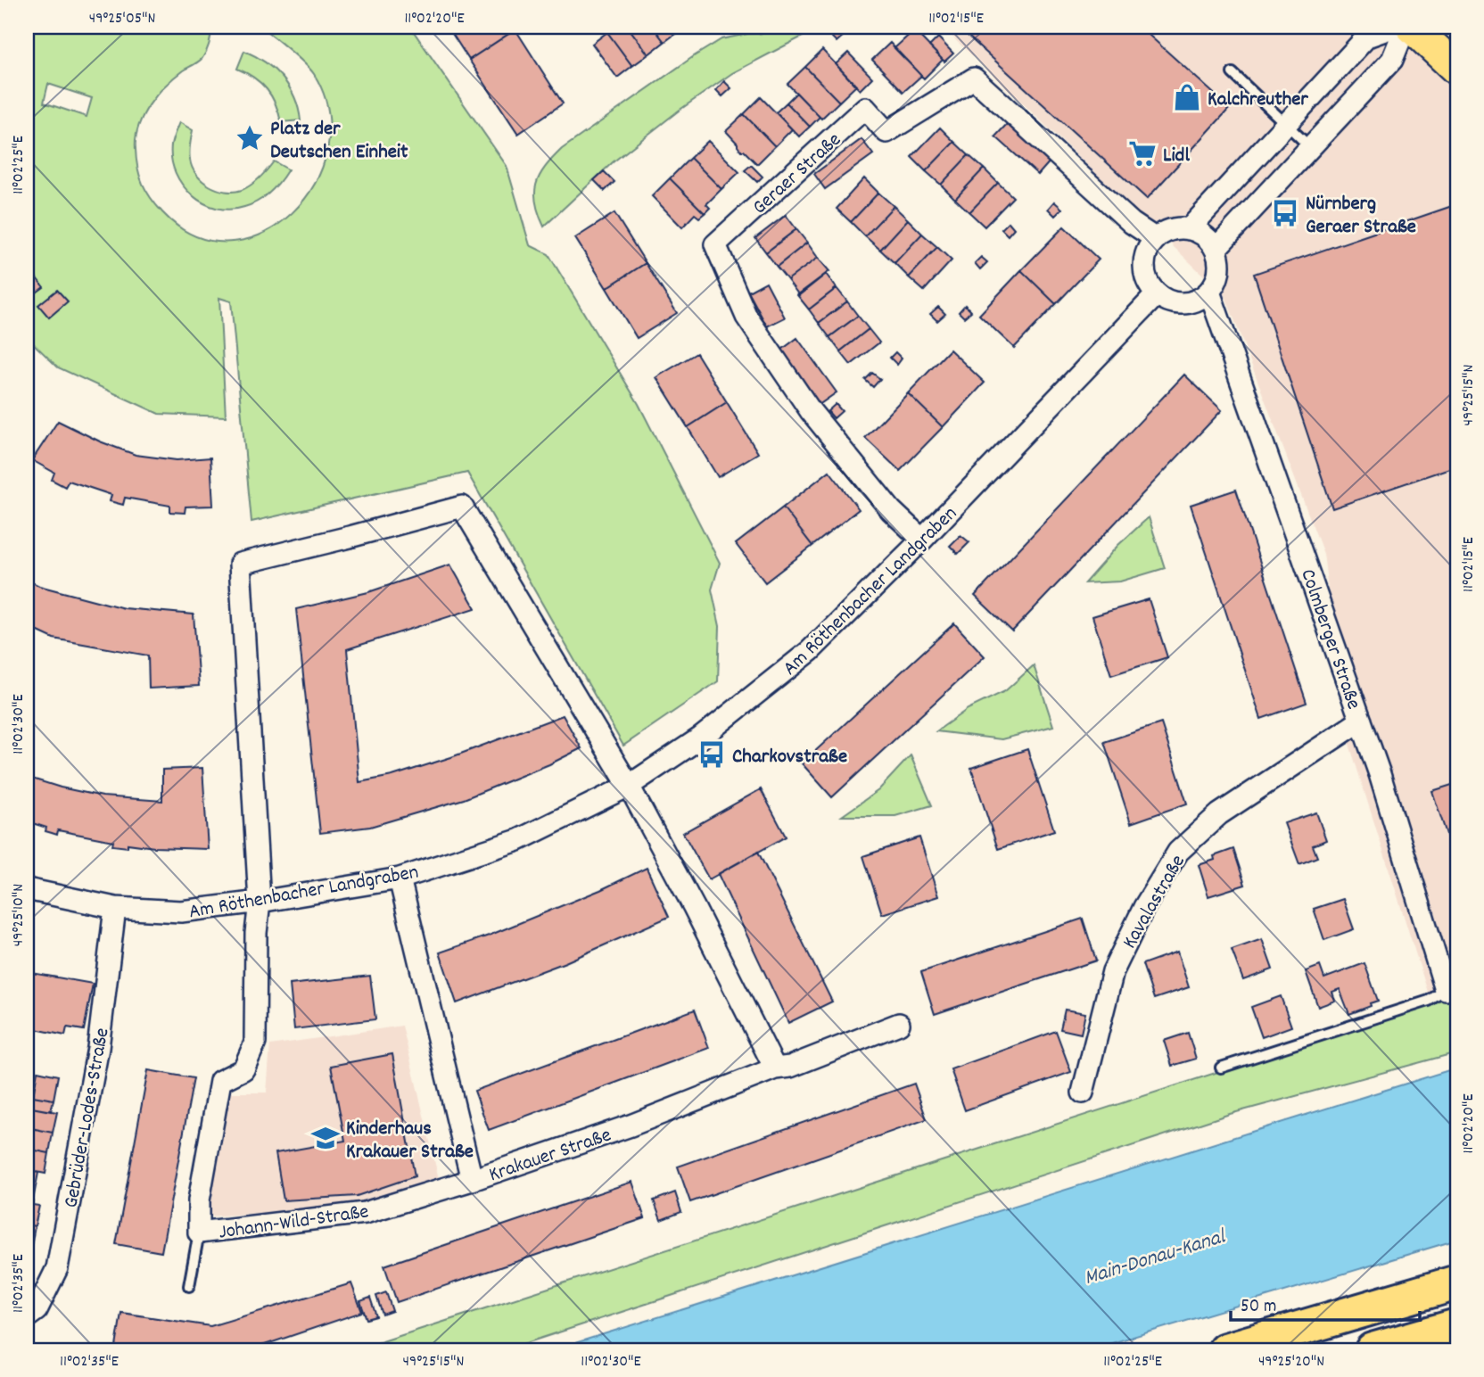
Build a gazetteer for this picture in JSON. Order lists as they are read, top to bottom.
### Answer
{
  "streets": {
    "street": [
      "Geraer Straße",
      "Am Röthenbacher Landgraben",
      "Colmberger Straße",
      "Kavalastraße",
      "Gebrüder-Lodes-Straße",
      "Krakauer Straße",
      "Johann-Wild-Straße"
    ]
  },
  "crossings": [
    ["Geraer Straße", "Am Röthenbacher Landgraben"],
    ["Geraer Straße", "Colmberger Straße"],
    ["Am Röthenbacher Landgraben", "Colmberger Straße"],
    ["Am Röthenbacher Landgraben", "Gebrüder-Lodes-Straße"],
    ["Am Röthenbacher Landgraben", "Krakauer Straße"],
    ["Am Röthenbacher Landgraben", "Johann-Wild-Straße"],
    ["Colmberger Straße", "Kavalastraße"],
    ["Krakauer Straße", "Johann-Wild-Straße"]
  ],
  "water": ["Main-Donau-Kanal"],
  "places": {
    "shop": ["Kalchreuther"],
    "place": ["Platz der Deutschen Einheit"],
    "supermarket": ["Lidl"],
    "bus stop": ["Nürnberg Geraer Straße", "Charkovstraße"],
    "school or university": ["Kinderhaus Krakauer Straße"]
  },
  "scale_bar": "50 m",
  "coordinates": [
    "49°25'05\"N",
    "11°02'20\"E",
    "11°02'15\"E",
    "11°02'25\"E",
    "49°25'15\"N",
    "11°02'30\"E",
    "49°25'10\"N",
    "11°02'35\"E",
    "49°25'20\"N"
  ]
}
